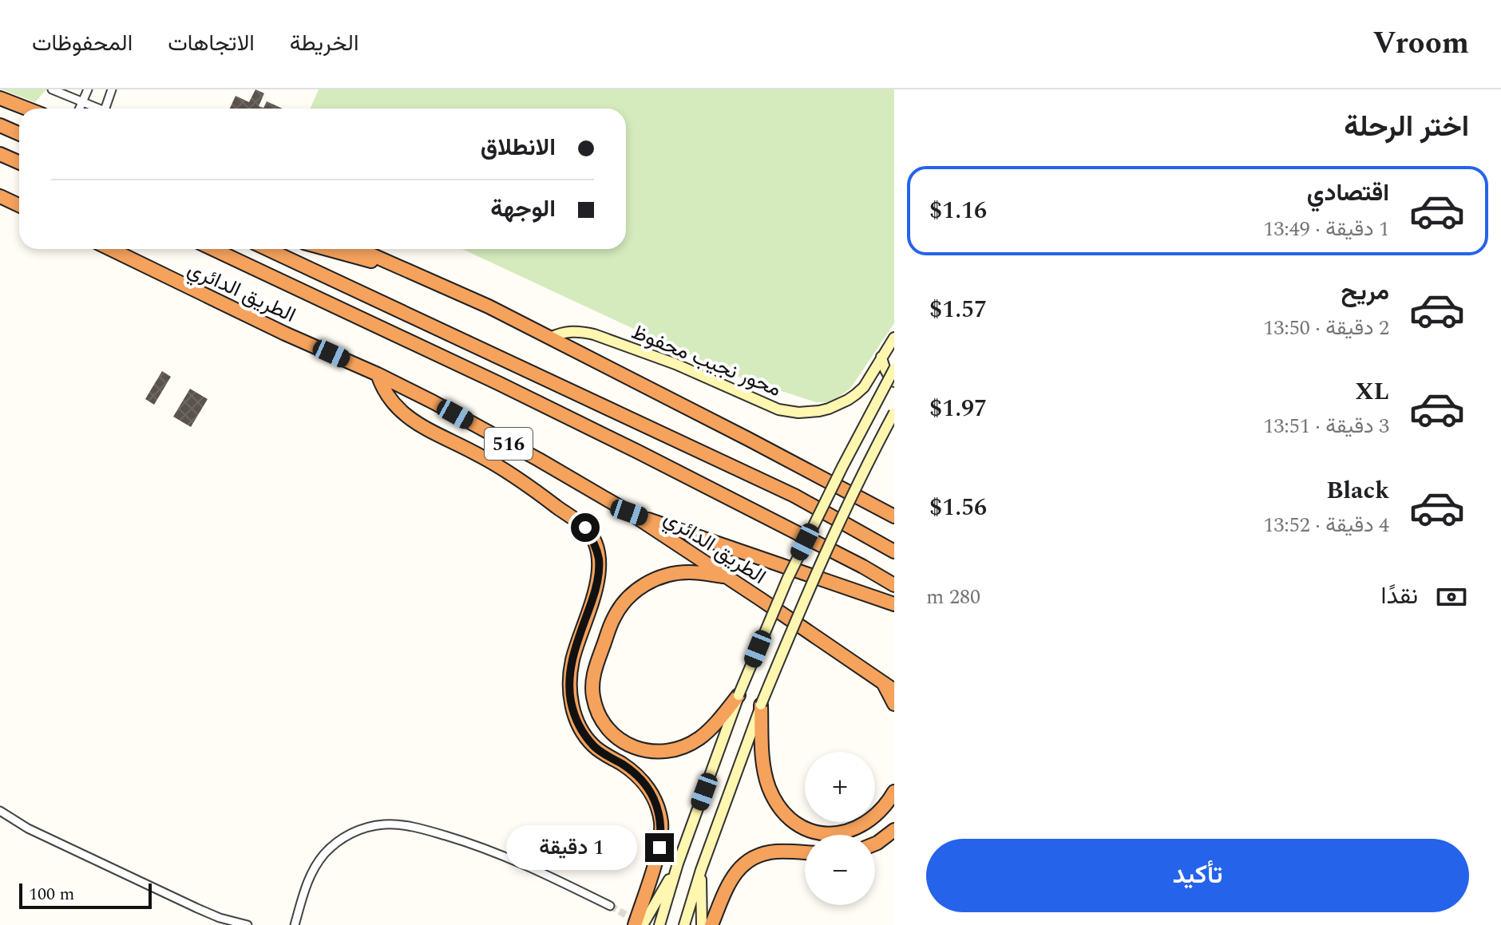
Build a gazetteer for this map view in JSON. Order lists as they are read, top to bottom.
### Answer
{
  "streets": {
    "highway": ["الطريق الدائري", "516"],
    "main road": ["محور نجيب محفوظ"]
  },
  "scale_bar": "100 m",
  "page": {
    "header": "Vroom",
    "nav": ["الخريطة", "الاتجاهات", "المحفوظات"],
    "heading": "اختر الرحلة",
    "banner": ["الانطلاق", "الوجهة"],
    "list": [
      {
        "name": "اقتصادي",
        "note": "1 دقيقة · 13:49",
        "value": "$1.16"
      },
      {
        "name": "مريح",
        "note": "2 دقيقة · 13:50",
        "value": "$1.57"
      },
      {
        "name": "XL",
        "note": "3 دقيقة · 13:51",
        "value": "$1.97"
      },
      {
        "name": "Black",
        "note": "4 دقيقة · 13:52",
        "value": "$1.56"
      }
    ],
    "pay": ["نقدًا", "280 m"],
    "map_buttons": ["+", "−"],
    "bubble": "1 دقيقة",
    "buttons": "تأكيد",
    "scale": "100 m"
  }
}
